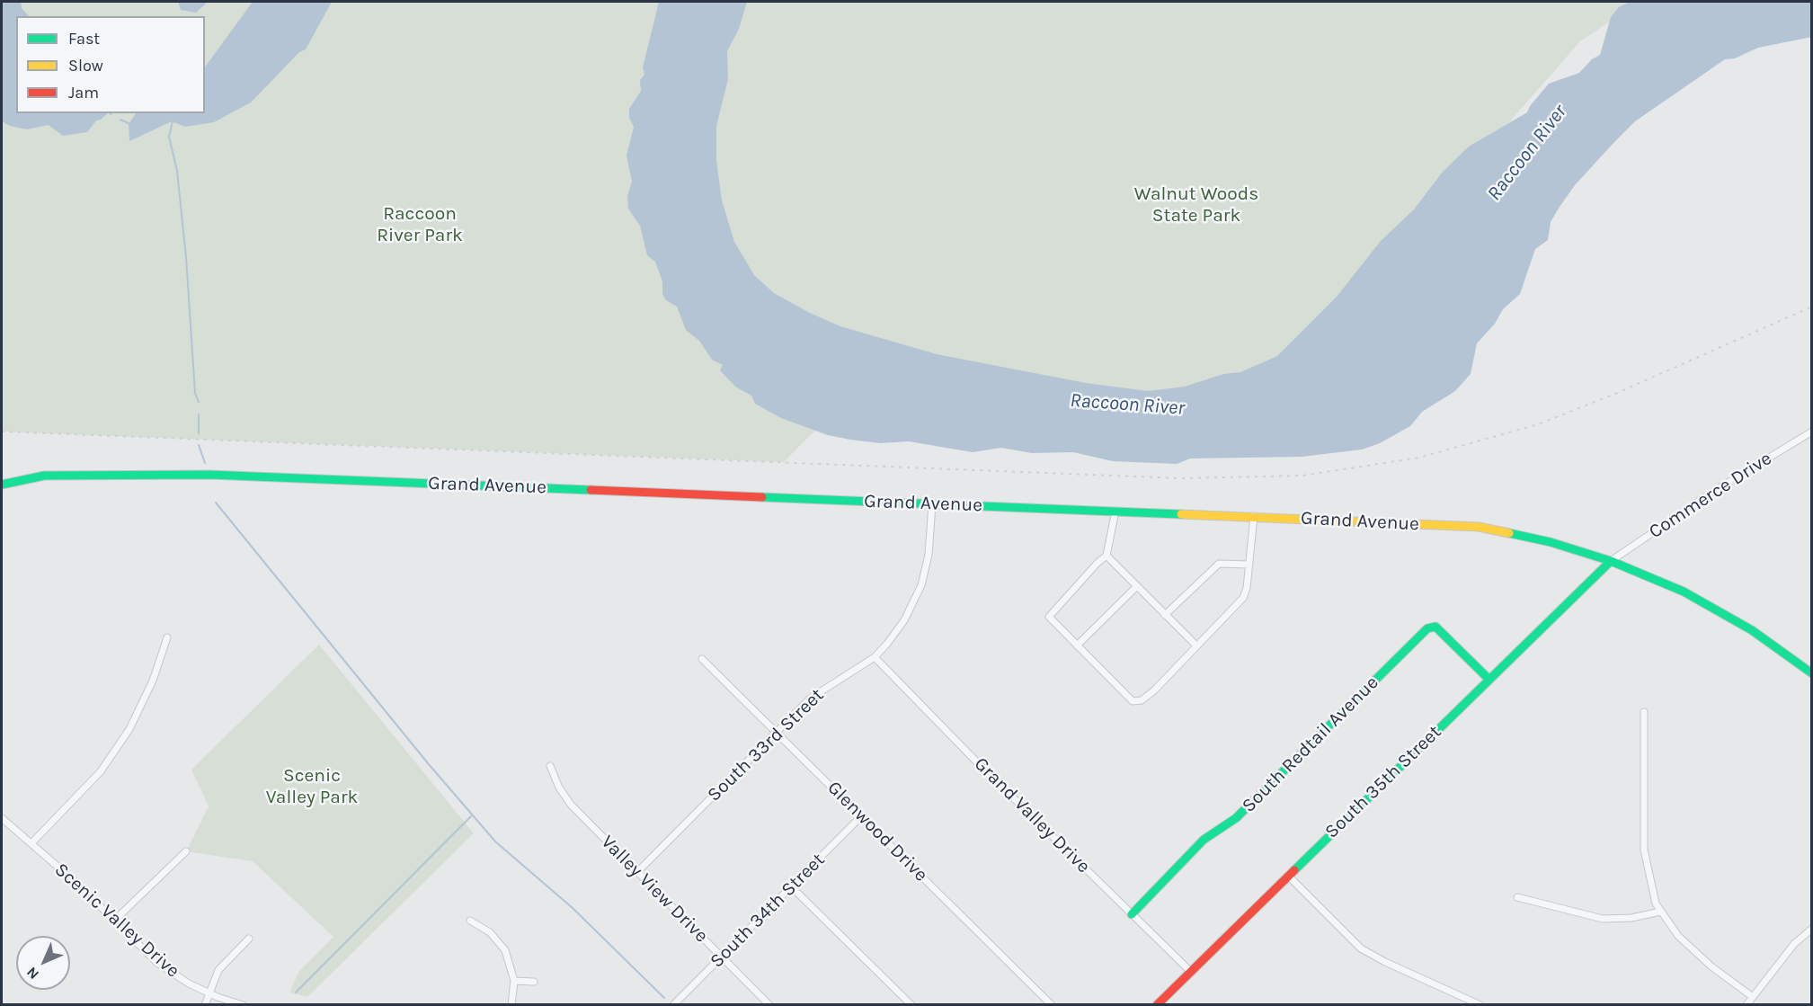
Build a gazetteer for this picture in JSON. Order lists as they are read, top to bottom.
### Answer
{
  "streets": {
    "main road": ["Grand Avenue", "South Redtail Avenue", "South 35th Street"],
    "street": [
      "Commerce Drive",
      "South 33rd Street",
      "Grand Valley Drive",
      "Glenwood Drive",
      "Valley View Drive",
      "South 34th Street",
      "Scenic Valley Drive"
    ]
  },
  "crossings": [
    ["Grand Avenue", "Commerce Drive"],
    ["Grand Avenue", "South 33rd Street"],
    ["Grand Avenue", "South 35th Street"],
    ["Commerce Drive", "South 35th Street"],
    ["South Redtail Avenue", "South 35th Street"],
    ["South Redtail Avenue", "Grand Valley Drive"],
    ["South 33rd Street", "Grand Valley Drive"],
    ["South 33rd Street", "Glenwood Drive"],
    ["South 33rd Street", "Valley View Drive"],
    ["South 35th Street", "Grand Valley Drive"],
    ["Glenwood Drive", "South 34th Street"],
    ["Valley View Drive", "South 34th Street"]
  ],
  "water": ["Raccoon River"],
  "parks": ["Walnut Woods State Park", "Raccoon River Park", "Scenic Valley Park"],
  "legend": ["Fast", "Slow", "Jam"],
  "north": "bottom left"
}
